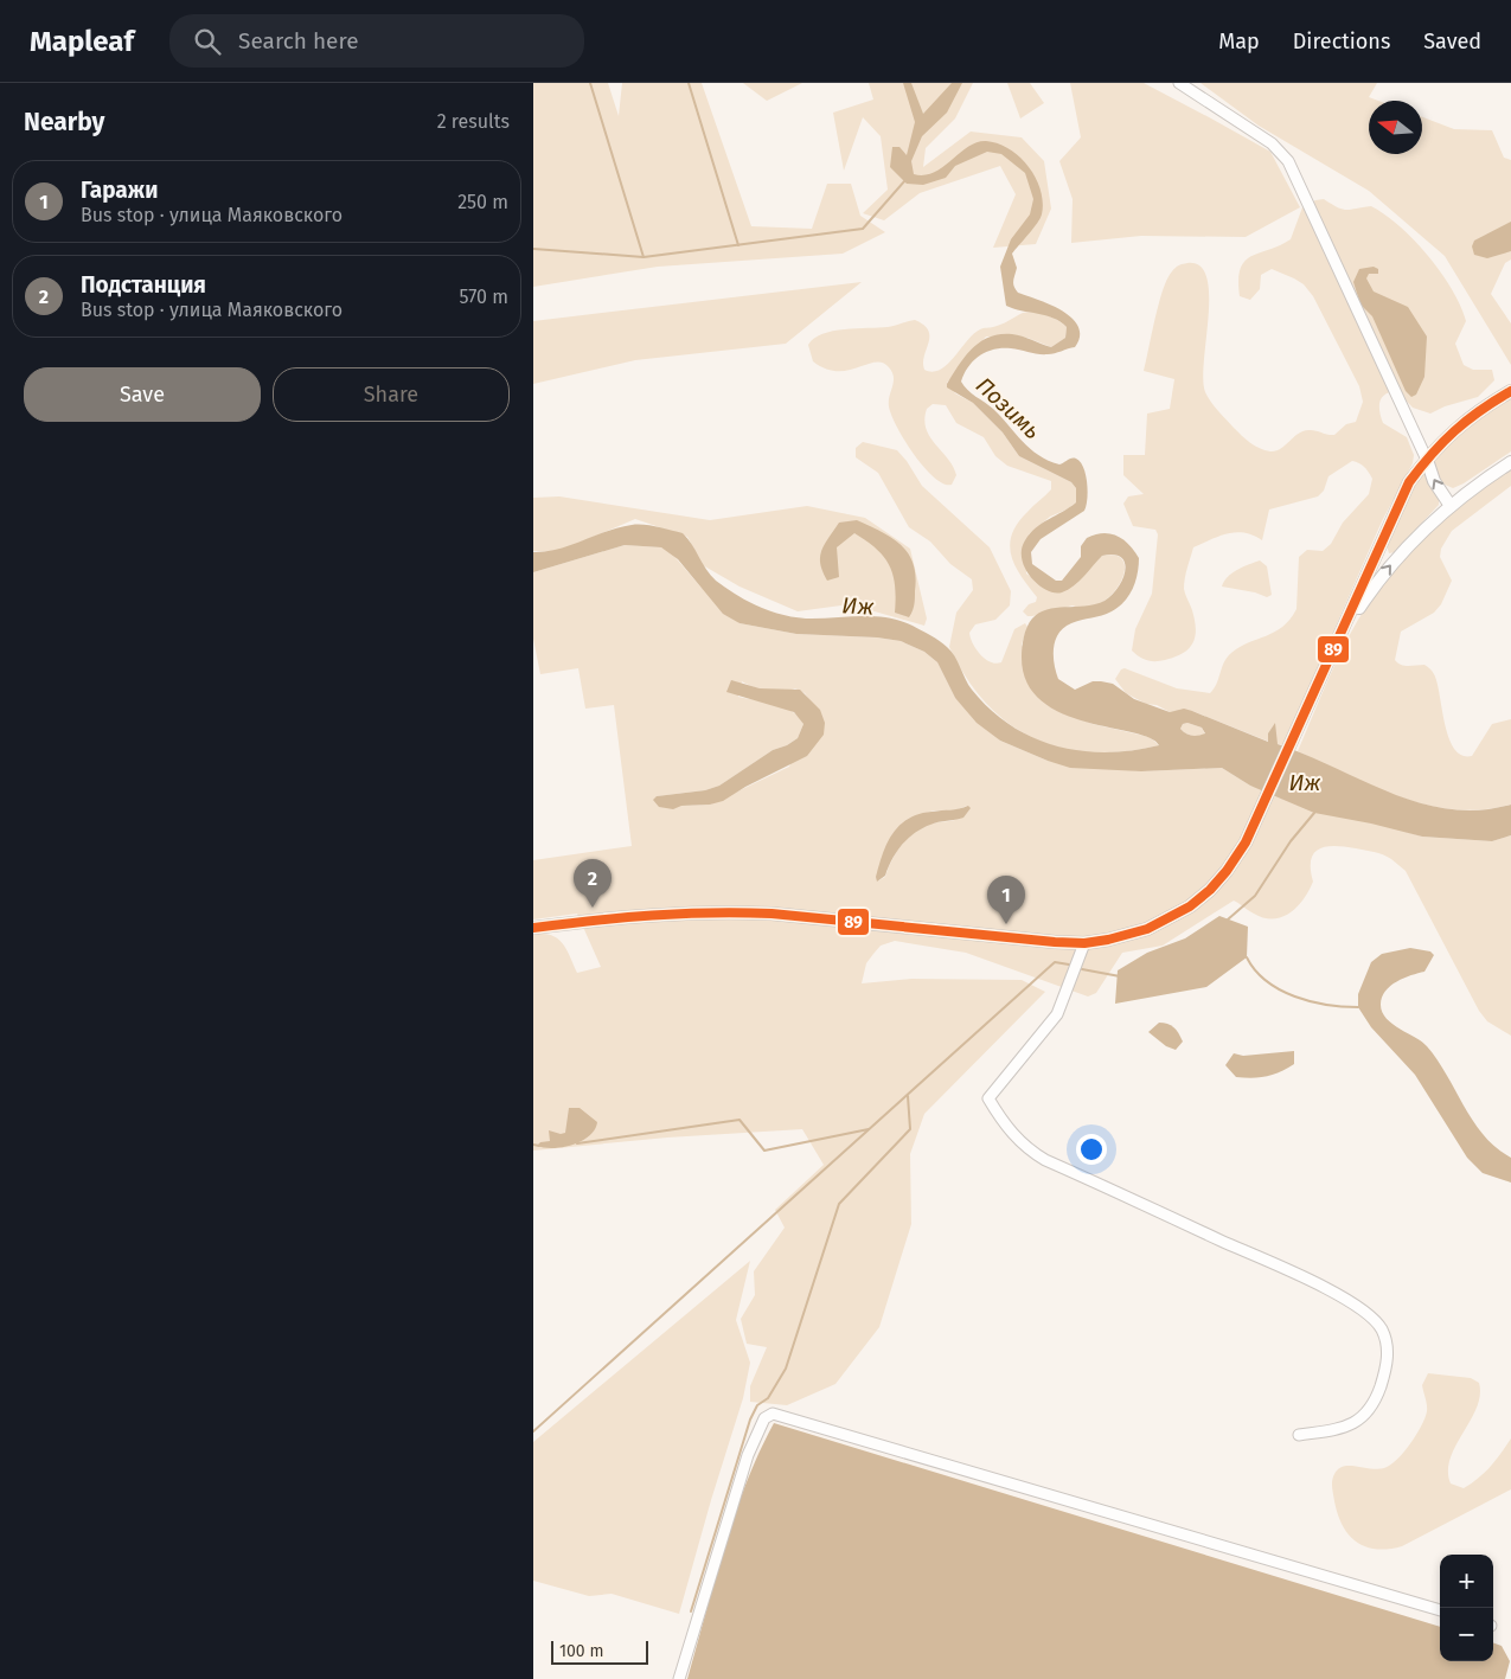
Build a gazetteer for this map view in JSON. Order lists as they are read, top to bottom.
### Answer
{
  "water": ["Позимь", "Иж"],
  "lines": ["transit line 89"],
  "scale_bar": "100 m",
  "north": "left",
  "page": {
    "header": "Mapleaf",
    "search": "Search here",
    "nav": ["Map", "Directions", "Saved"],
    "heading": ["Nearby", "2 results"],
    "list": [
      {
        "mark": "1",
        "name": "Гаражи",
        "note": "Bus stop · улица Маяковского",
        "value": "250 m"
      },
      {
        "mark": "2",
        "name": "Подстанция",
        "note": "Bus stop · улица Маяковского",
        "value": "570 m"
      }
    ],
    "buttons": ["Save", "Share"],
    "pins": ["2", "1"],
    "map_buttons": ["+", "−"],
    "scale": "100 m"
  }
}
